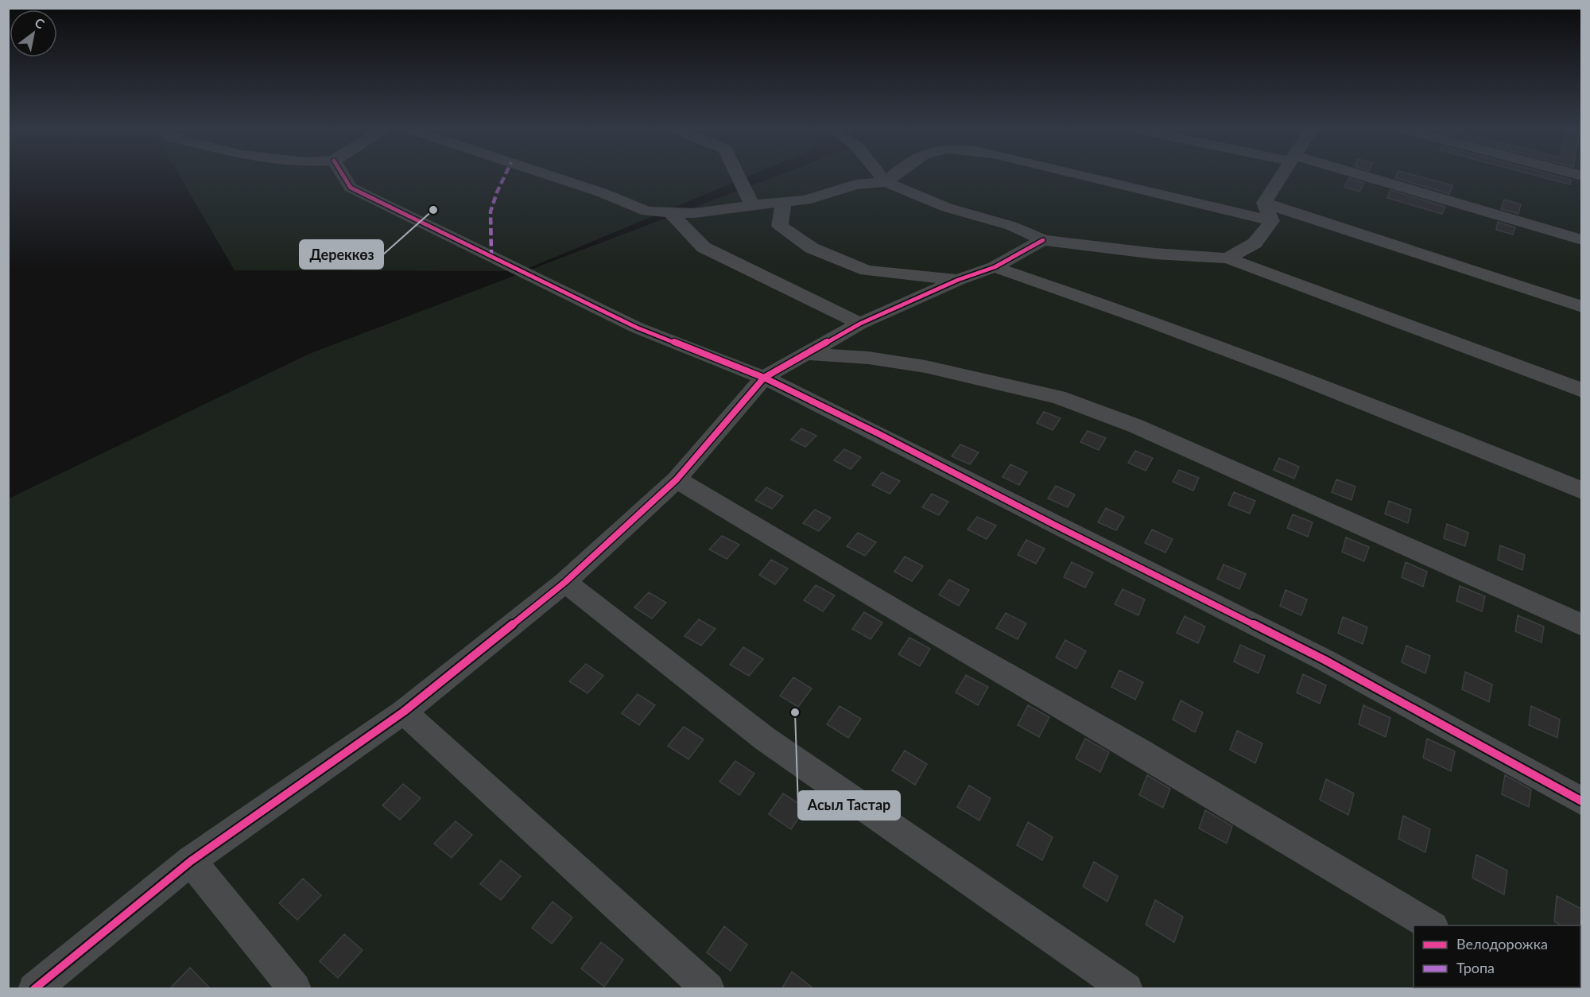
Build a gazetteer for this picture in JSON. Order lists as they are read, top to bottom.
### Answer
{
  "places": ["Дереккөз", "Асыл Тастар"],
  "legend": ["Велодорожка", "Тропа"],
  "north": "top right"
}
